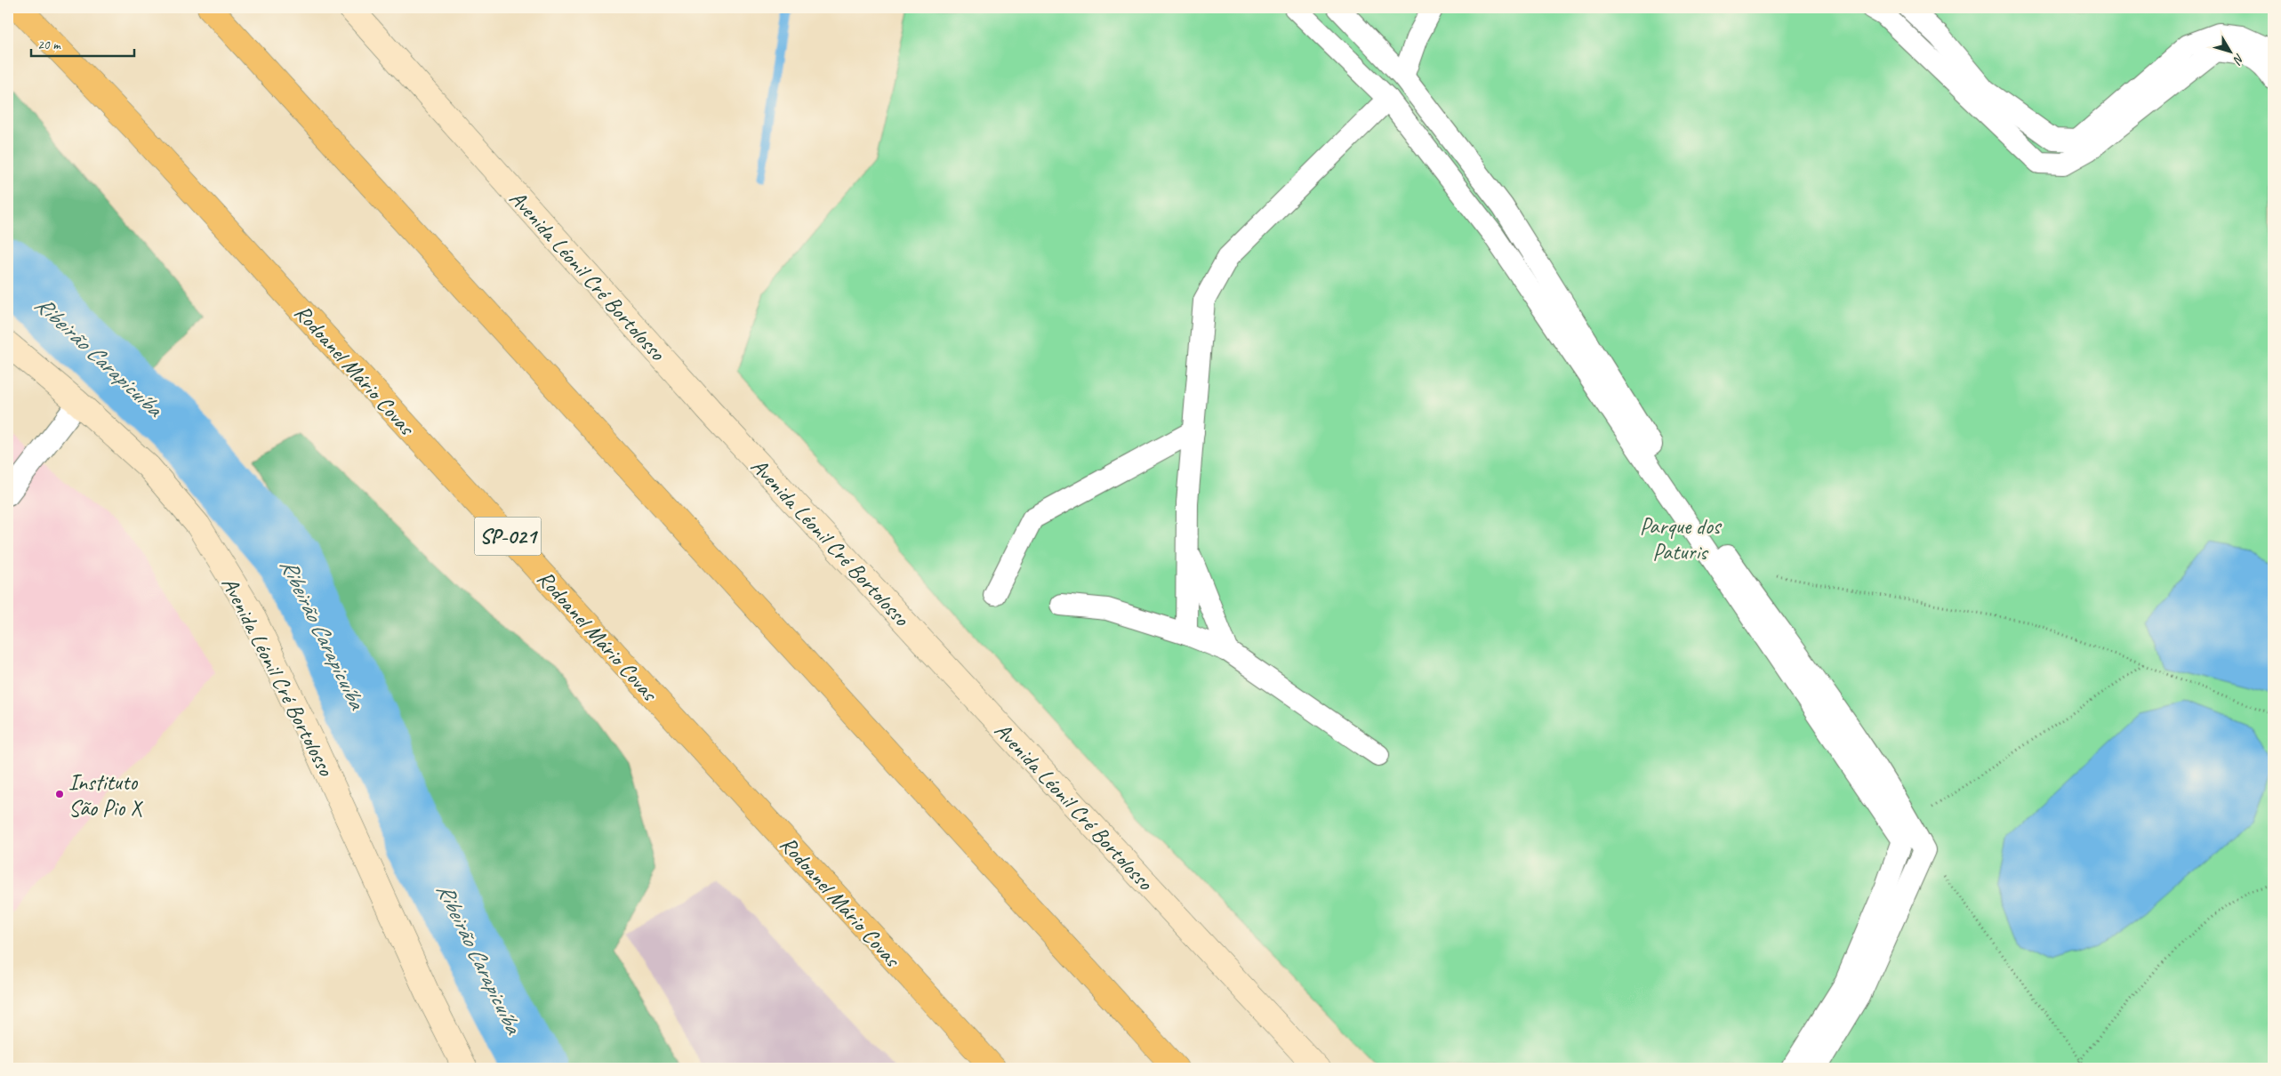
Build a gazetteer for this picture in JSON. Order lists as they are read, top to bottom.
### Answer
{
  "streets": {
    "highway": ["Rodoanel Mário Covas", "SP-021"],
    "main road": ["Avenida Léonil Cré Bortolosso"]
  },
  "water": ["Ribeirão Carapicuíba"],
  "parks": ["Parque dos Paturis"],
  "places": ["Instituto São Pio X"],
  "scale_bar": "20 m",
  "north": "bottom right"
}
